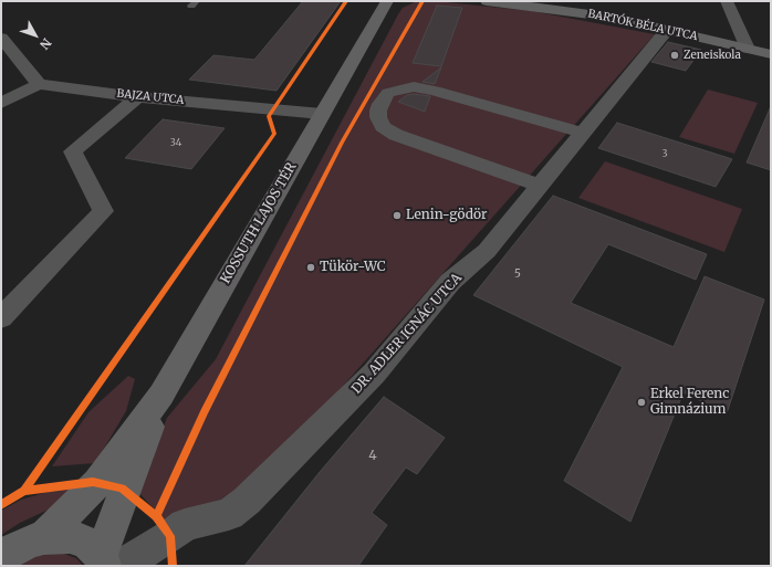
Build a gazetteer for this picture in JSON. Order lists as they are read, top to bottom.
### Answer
{
  "streets": {
    "street": [
      "BARTÓK BÉLA UTCA",
      "BAJZA UTCA",
      "KOSSUTH LAJOS TÉR",
      "DR. ADLER IGNÁC UTCA"
    ]
  },
  "crossings": [
    ["BARTÓK BÉLA UTCA", "DR. ADLER IGNÁC UTCA"],
    ["BAJZA UTCA", "KOSSUTH LAJOS TÉR"],
    ["KOSSUTH LAJOS TÉR", "DR. ADLER IGNÁC UTCA"]
  ],
  "places": [
    "Zeneiskola",
    "Lenin-gödör",
    "Tükör-WC",
    "Erkel Ferenc Gimnázium"
  ],
  "house_numbers": [
    "34",
    "3",
    "5",
    "4"
  ],
  "north": "bottom right"
}
